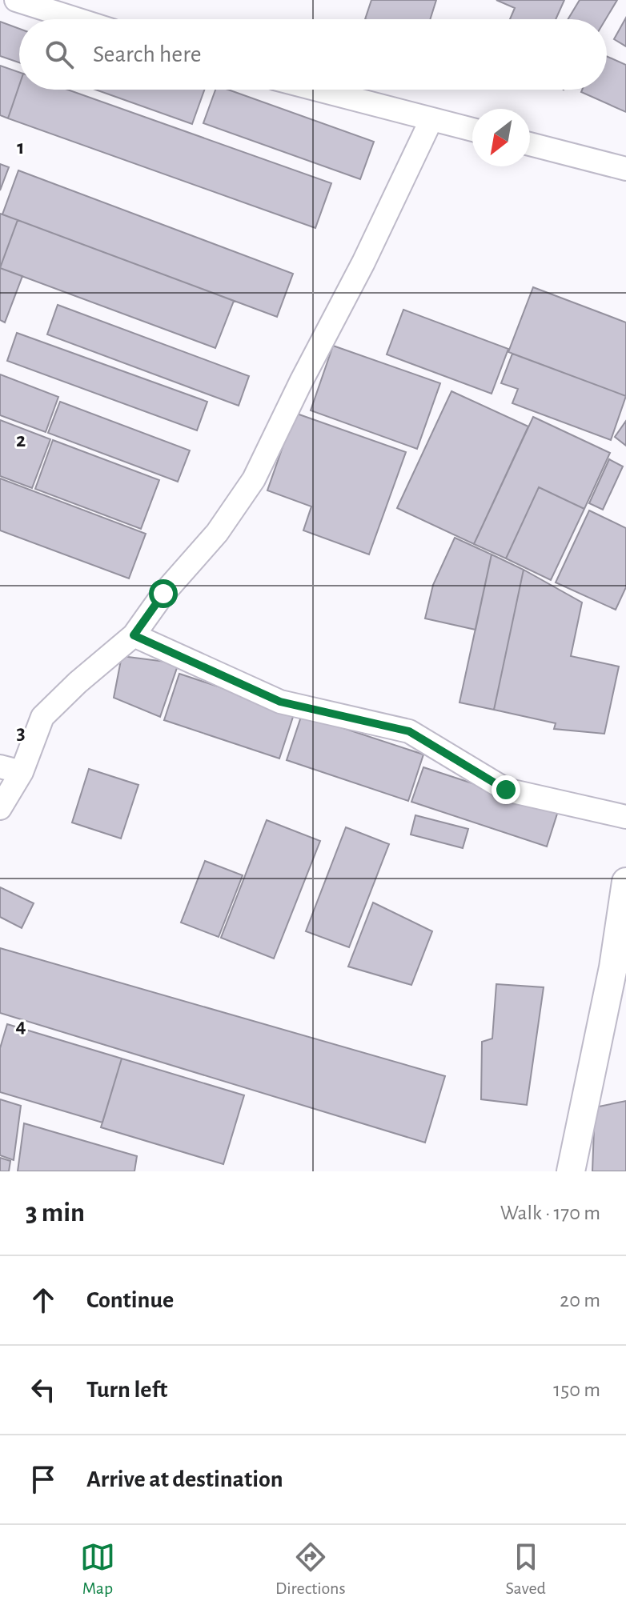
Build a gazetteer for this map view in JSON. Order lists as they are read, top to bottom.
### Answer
{
  "north": "bottom left",
  "page": {
    "search": "Search here",
    "heading": ["3 min", "Walk · 170 m"],
    "list": [
      ["Continue", "20 m"],
      ["Turn left", "150 m"],
      "Arrive at destination"
    ],
    "nav": ["Map", "Directions", "Saved"]
  },
  "grid": {
    "rows": [
      "1",
      "2",
      "3",
      "4"
    ]
  }
}
